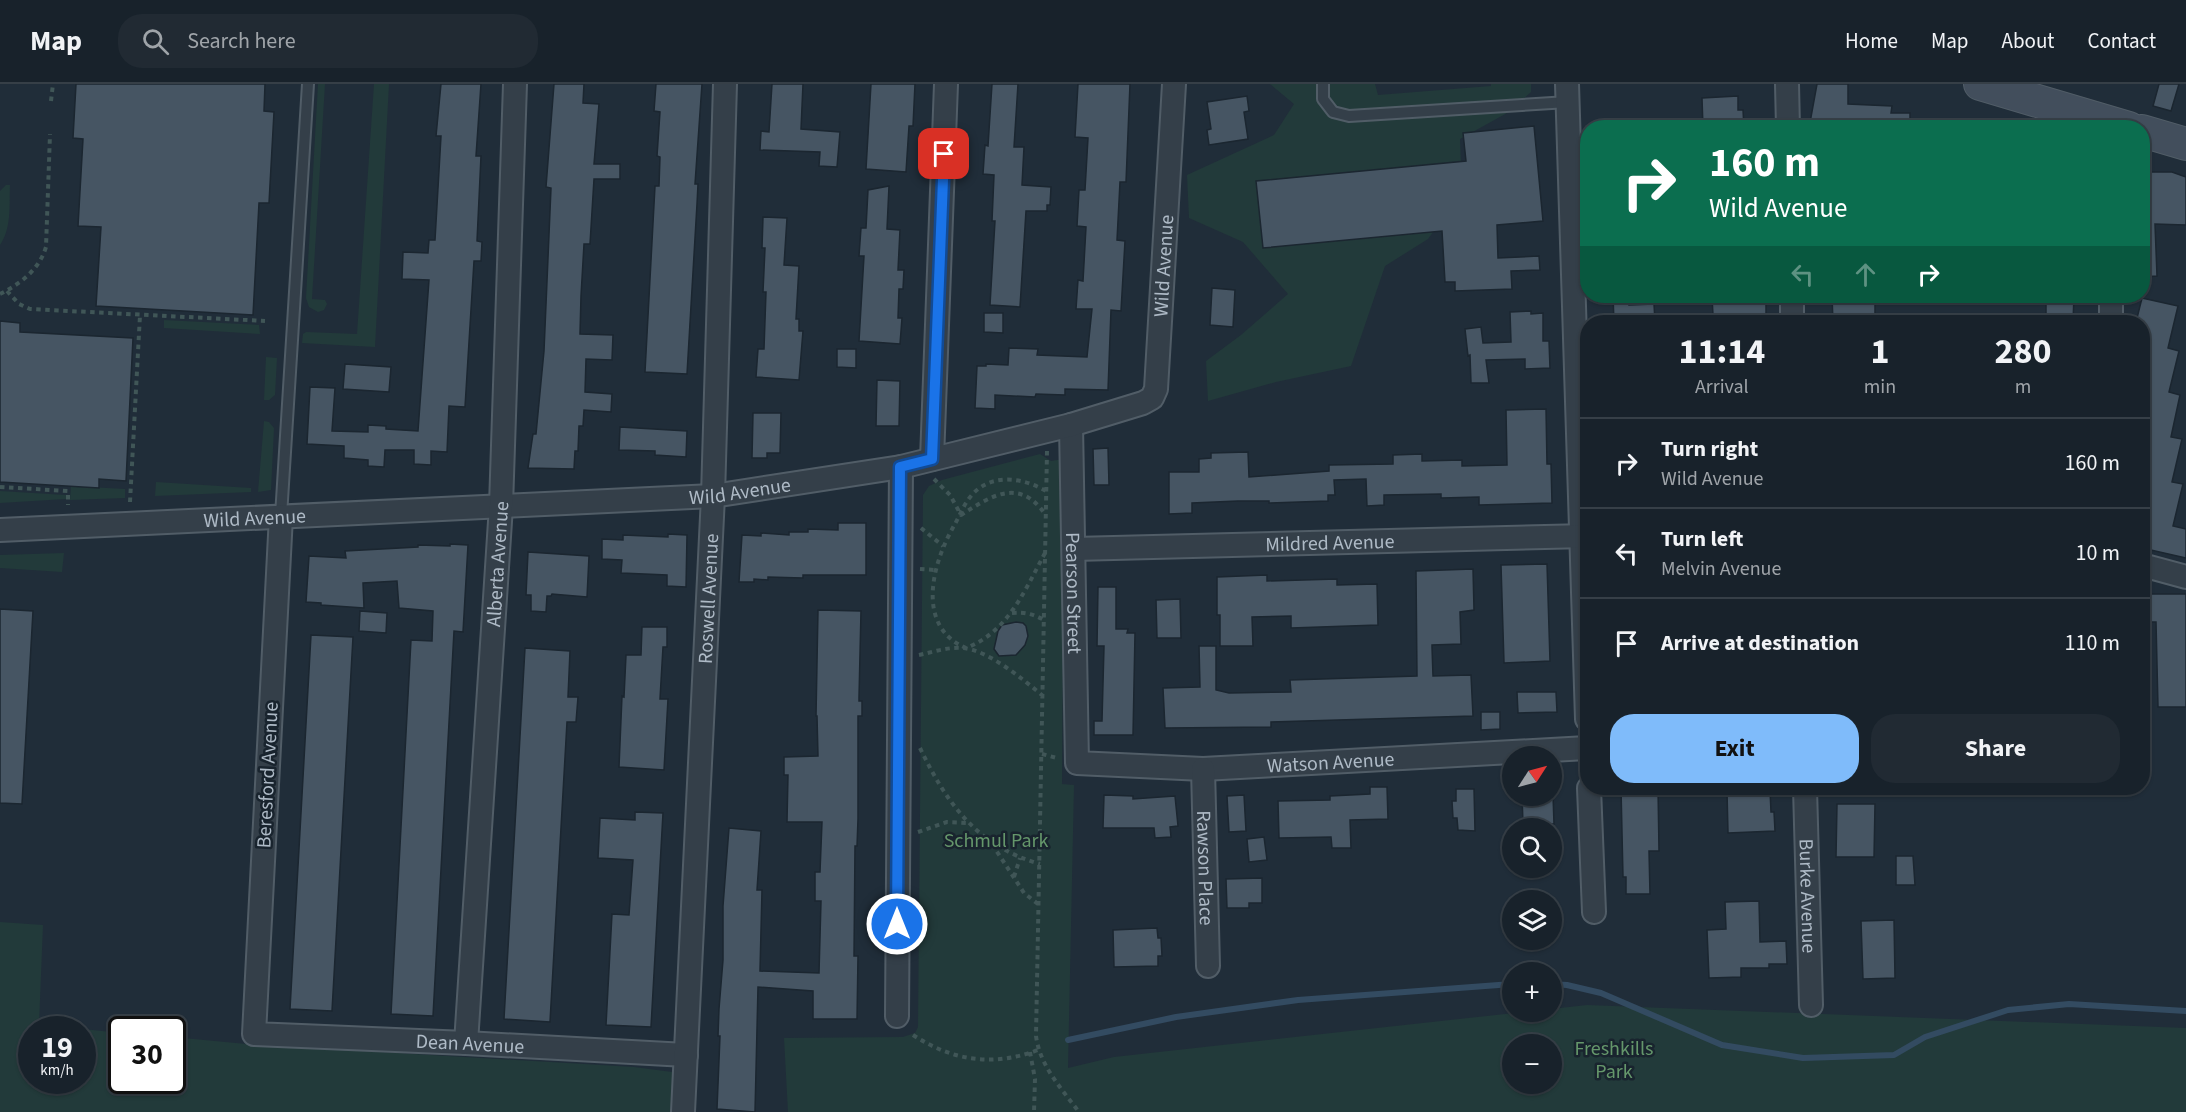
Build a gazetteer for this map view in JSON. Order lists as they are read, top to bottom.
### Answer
{
  "streets": {
    "street": [
      "Wild Avenue",
      "Mildred Avenue",
      "Alberta Avenue",
      "Pearson Street",
      "Roswell Avenue",
      "Watson Avenue",
      "Beresford Avenue",
      "Rawson Place",
      "Burke Avenue",
      "Dean Avenue"
    ]
  },
  "crossings": [
    ["Wild Avenue", "Alberta Avenue"],
    ["Wild Avenue", "Pearson Street"],
    ["Wild Avenue", "Roswell Avenue"],
    ["Wild Avenue", "Beresford Avenue"],
    ["Mildred Avenue", "Pearson Street"],
    ["Alberta Avenue", "Dean Avenue"],
    ["Pearson Street", "Watson Avenue"],
    ["Roswell Avenue", "Dean Avenue"],
    ["Watson Avenue", "Rawson Place"],
    ["Beresford Avenue", "Dean Avenue"]
  ],
  "parks": ["Schmul Park", "Freshkills Park"],
  "north": "top right",
  "page": {
    "header": "Map",
    "search": "Search here",
    "nav": [
      "Home",
      "Map",
      "About",
      "Contact"
    ],
    "turn": ["160 m", "Wild Avenue"],
    "eta": [
      "11:14",
      "Arrival",
      "1",
      "min",
      "280",
      "m"
    ],
    "list": [
      {
        "name": "Turn right",
        "note": "Wild Avenue",
        "value": "160 m"
      },
      {
        "name": "Turn left",
        "note": "Melvin Avenue",
        "value": "10 m"
      },
      {
        "name": "Arrive at destination",
        "value": "110 m"
      }
    ],
    "buttons": ["Exit", "Share"],
    "map_buttons": ["+", "−"],
    "speed": "19 km/h",
    "limit": "30"
  }
}
